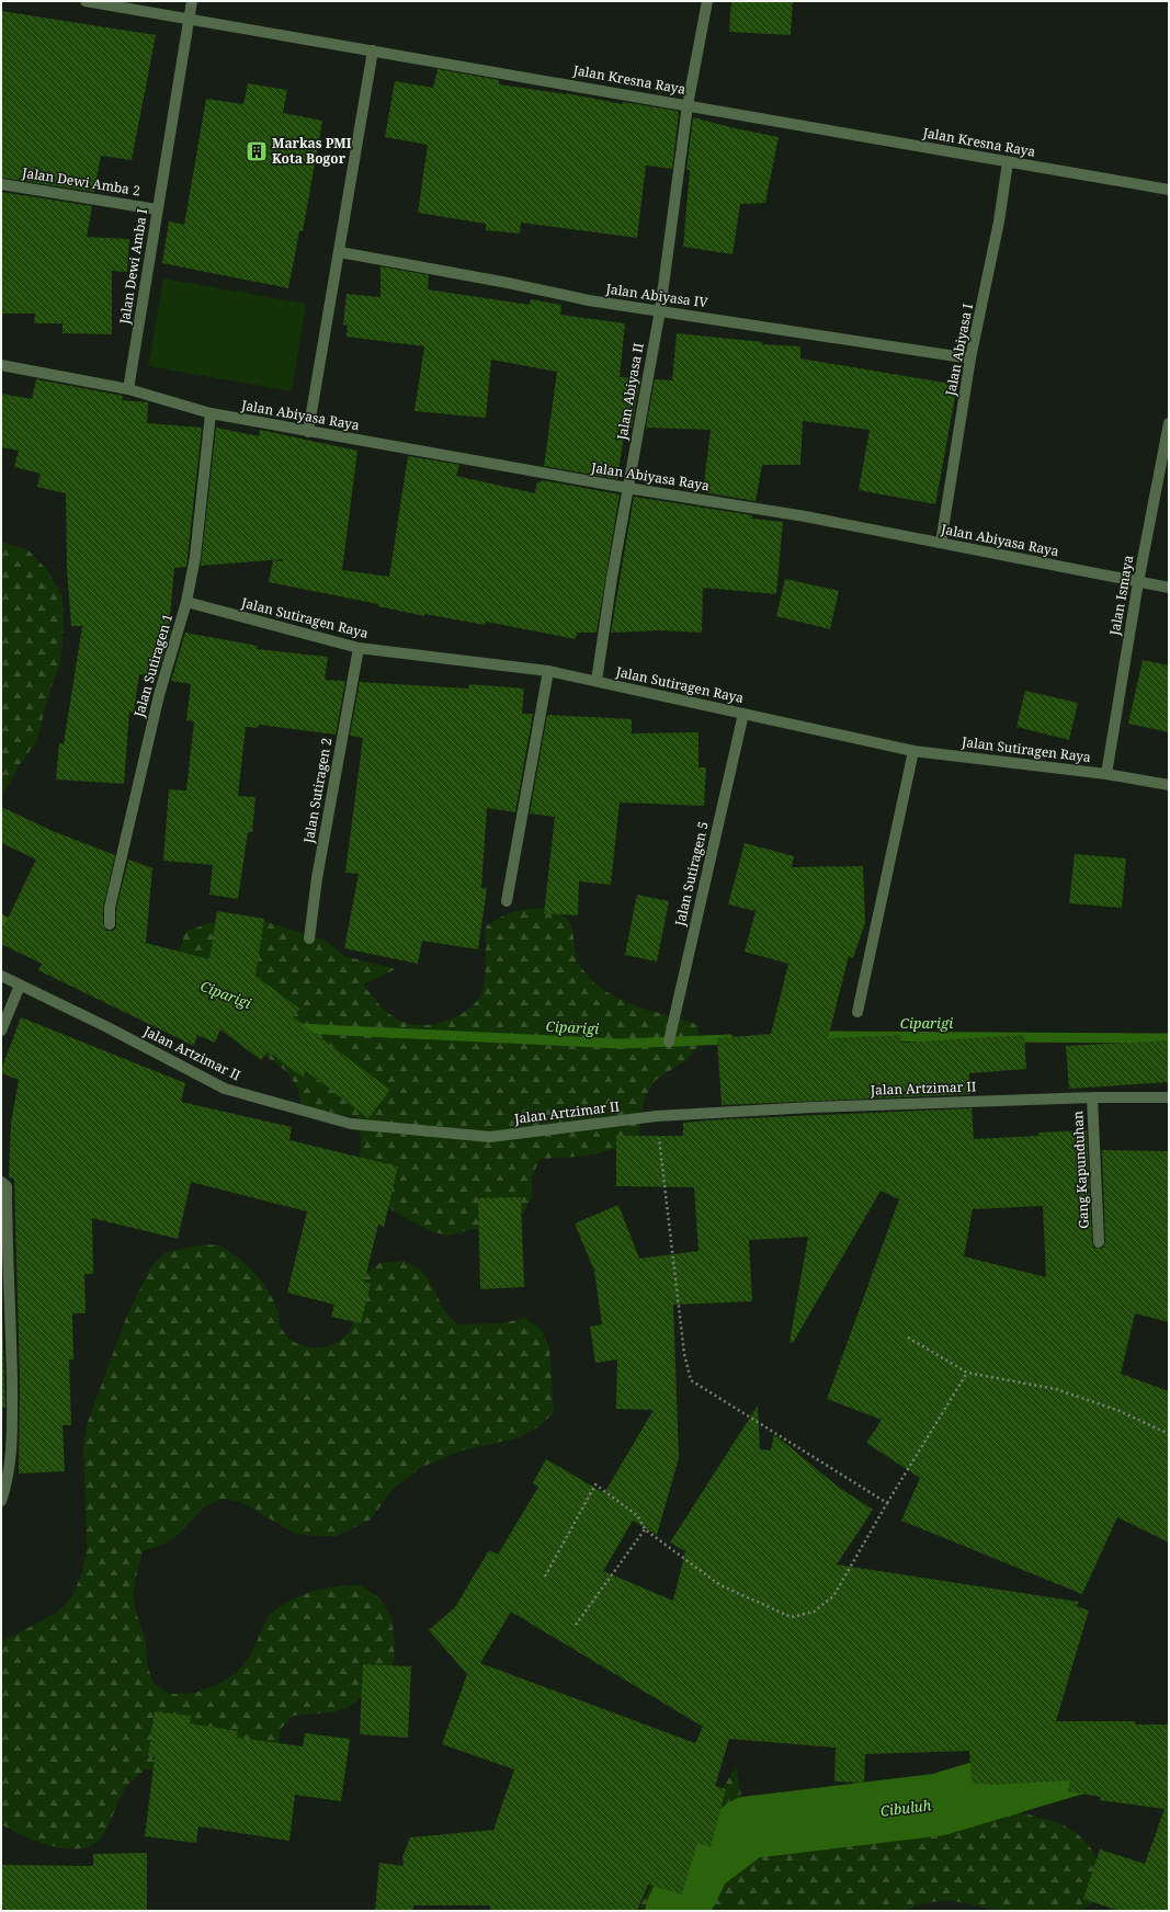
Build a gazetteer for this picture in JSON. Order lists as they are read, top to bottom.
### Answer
{
  "streets": {
    "street": [
      "Jalan Kresna Raya",
      "Jalan Dewi Amba 2",
      "Jalan Dewi Amba I",
      "Jalan Abiyasa IV",
      "Jalan Abiyasa I",
      "Jalan Abiyasa II",
      "Jalan Abiyasa Raya",
      "Jalan Ismaya",
      "Jalan Sutiragen Raya",
      "Jalan Sutiragen 1",
      "Jalan Sutiragen 2",
      "Jalan Sutiragen 5",
      "Jalan Artzimar II",
      "Gang Kapunduhan"
    ]
  },
  "crossings": [
    ["Jalan Kresna Raya", "Jalan Dewi Amba I"],
    ["Jalan Kresna Raya", "Jalan Abiyasa I"],
    ["Jalan Kresna Raya", "Jalan Abiyasa II"],
    ["Jalan Dewi Amba 2", "Jalan Dewi Amba I"],
    ["Jalan Dewi Amba I", "Jalan Abiyasa Raya"],
    ["Jalan Abiyasa IV", "Jalan Abiyasa I"],
    ["Jalan Abiyasa IV", "Jalan Abiyasa II"],
    ["Jalan Abiyasa I", "Jalan Abiyasa Raya"],
    ["Jalan Abiyasa II", "Jalan Abiyasa Raya"],
    ["Jalan Abiyasa II", "Jalan Sutiragen Raya"],
    ["Jalan Abiyasa Raya", "Jalan Ismaya"],
    ["Jalan Abiyasa Raya", "Jalan Sutiragen 1"],
    ["Jalan Ismaya", "Jalan Sutiragen Raya"],
    ["Jalan Sutiragen Raya", "Jalan Sutiragen 1"],
    ["Jalan Sutiragen Raya", "Jalan Sutiragen 2"],
    ["Jalan Sutiragen Raya", "Jalan Sutiragen 5"],
    ["Jalan Artzimar II", "Gang Kapunduhan"]
  ],
  "water": ["Ciparigi", "Cibuluh"],
  "places": {
    "building": ["Markas PMI Kota Bogor"]
  }
}
